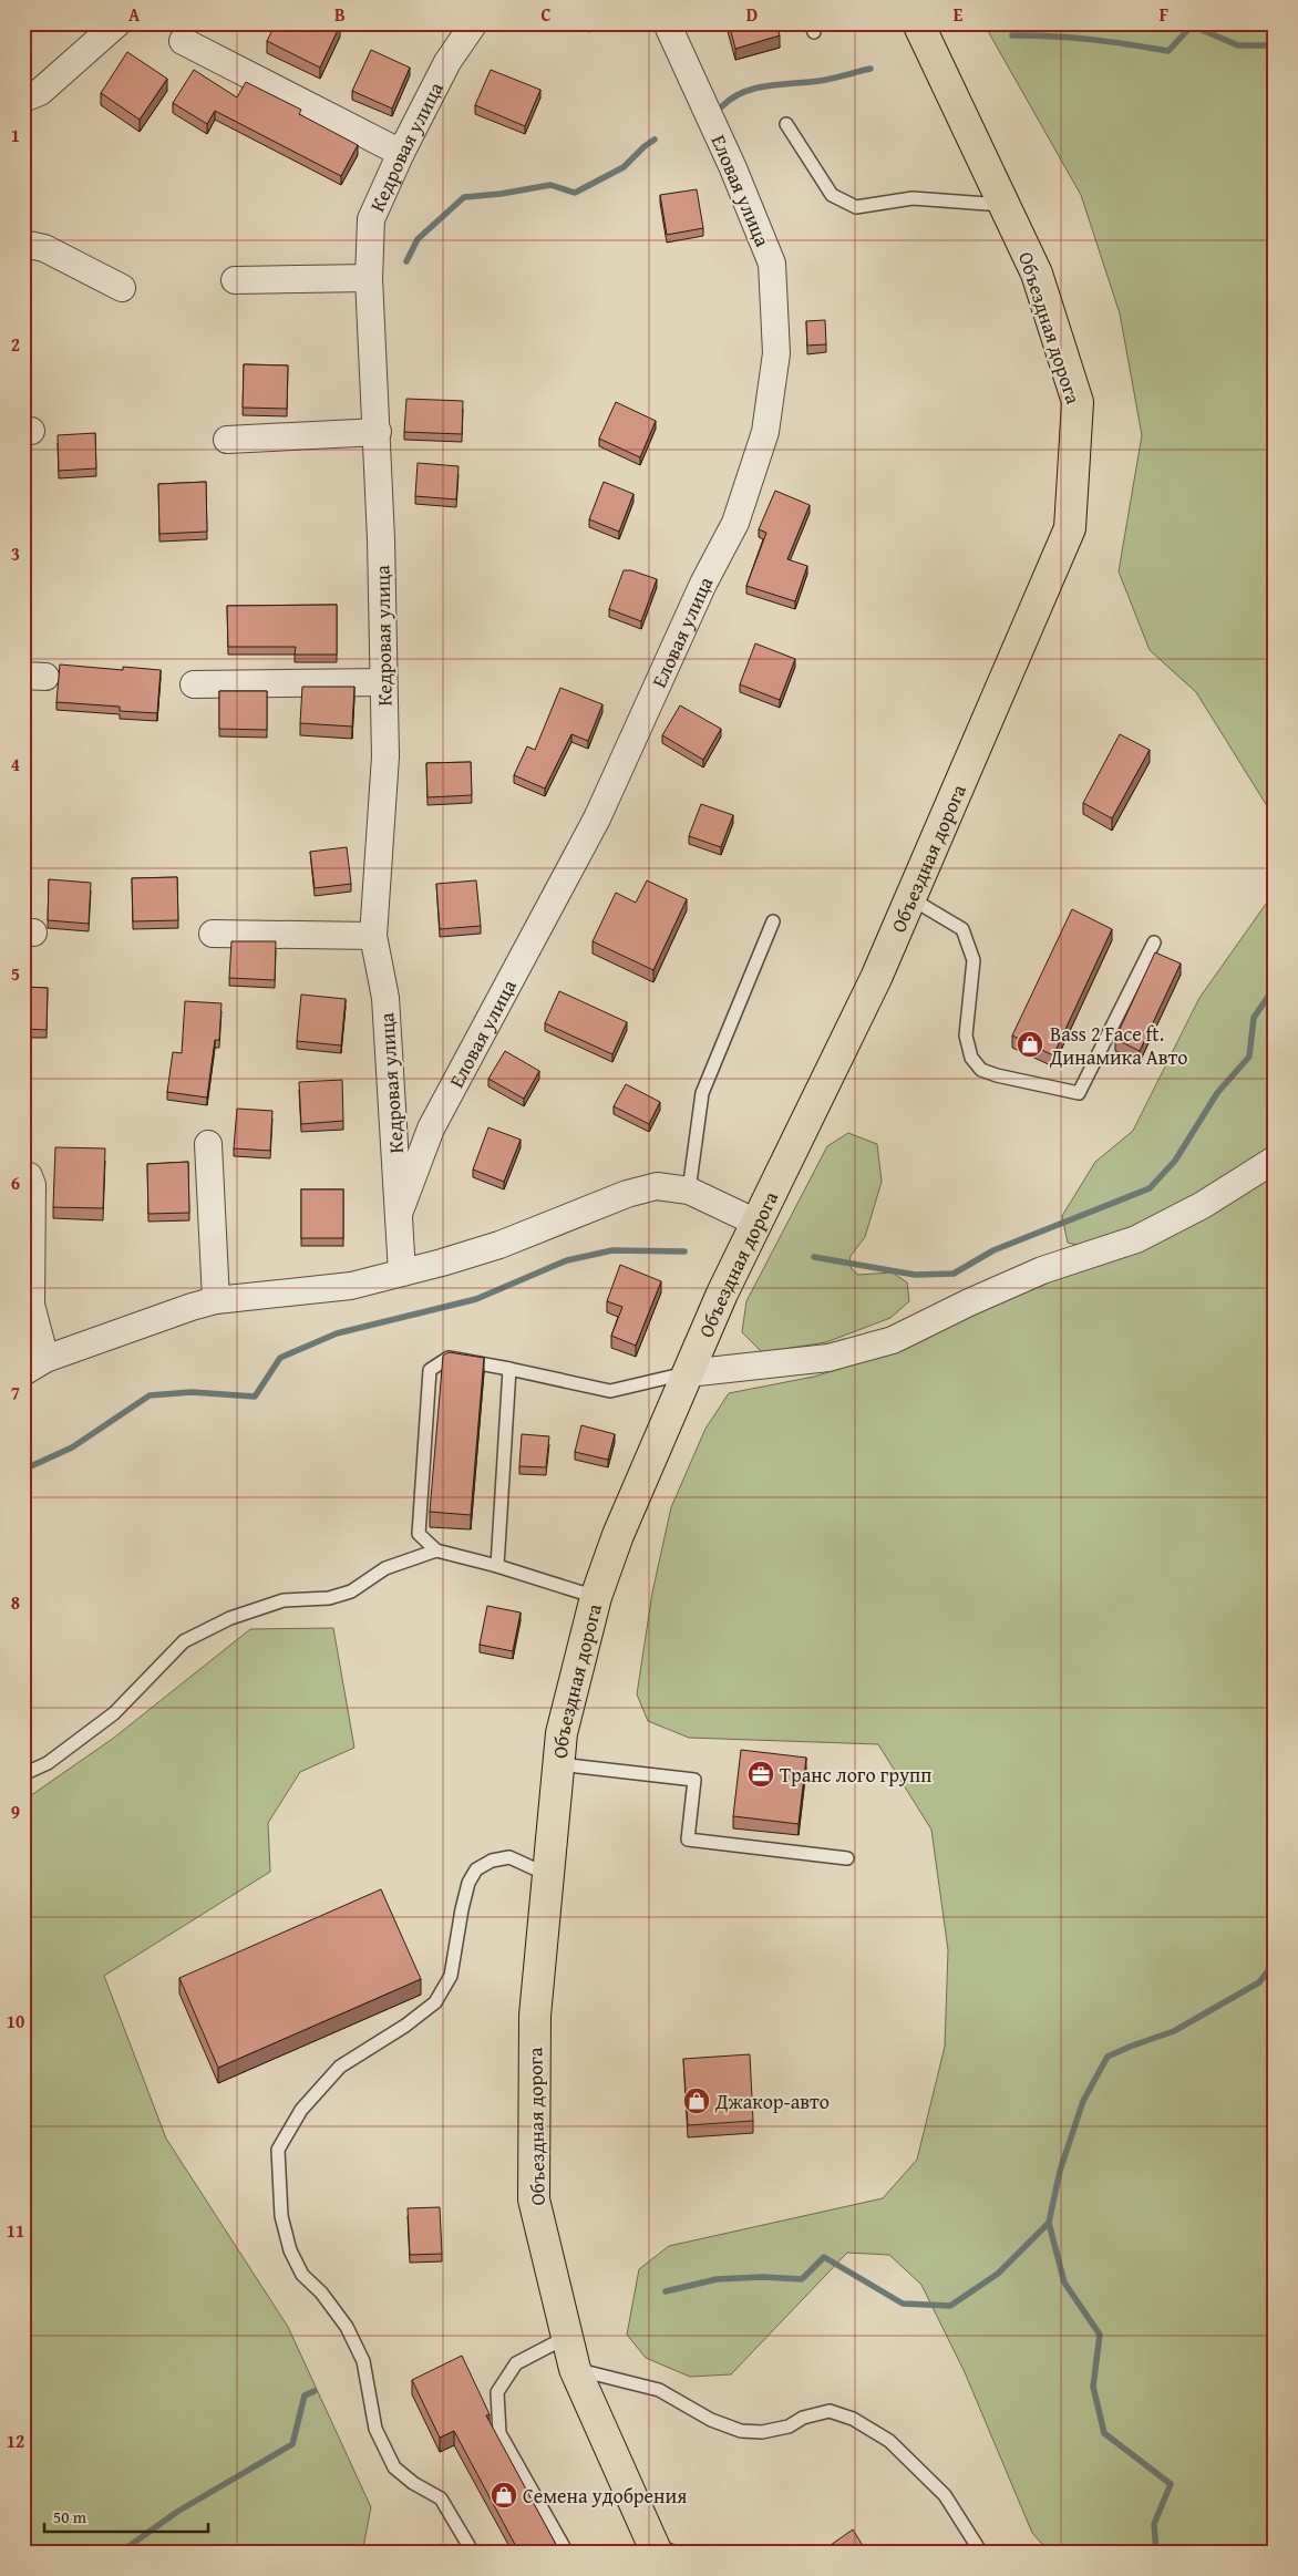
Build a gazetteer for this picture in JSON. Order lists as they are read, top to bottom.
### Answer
{
  "streets": {
    "main road": ["Объездная дорога"],
    "street": ["Кедровая улица", "Еловая улица"]
  },
  "crossings": [
    ["Кедровая улица", "Еловая улица"]
  ],
  "places": {
    "shop": ["Bass 2 Face ft. Динамика Авто", "Джакор-авто", "Семена удобрения"],
    "office": ["Транс лого групп"]
  },
  "scale_bar": "50 m",
  "grid": {
    "columns": [
      "A",
      "B",
      "C",
      "D",
      "E",
      "F"
    ],
    "rows": [
      "1",
      "2",
      "3",
      "4",
      "5",
      "6",
      "7",
      "8",
      "9",
      "10",
      "11",
      "12"
    ]
  }
}
